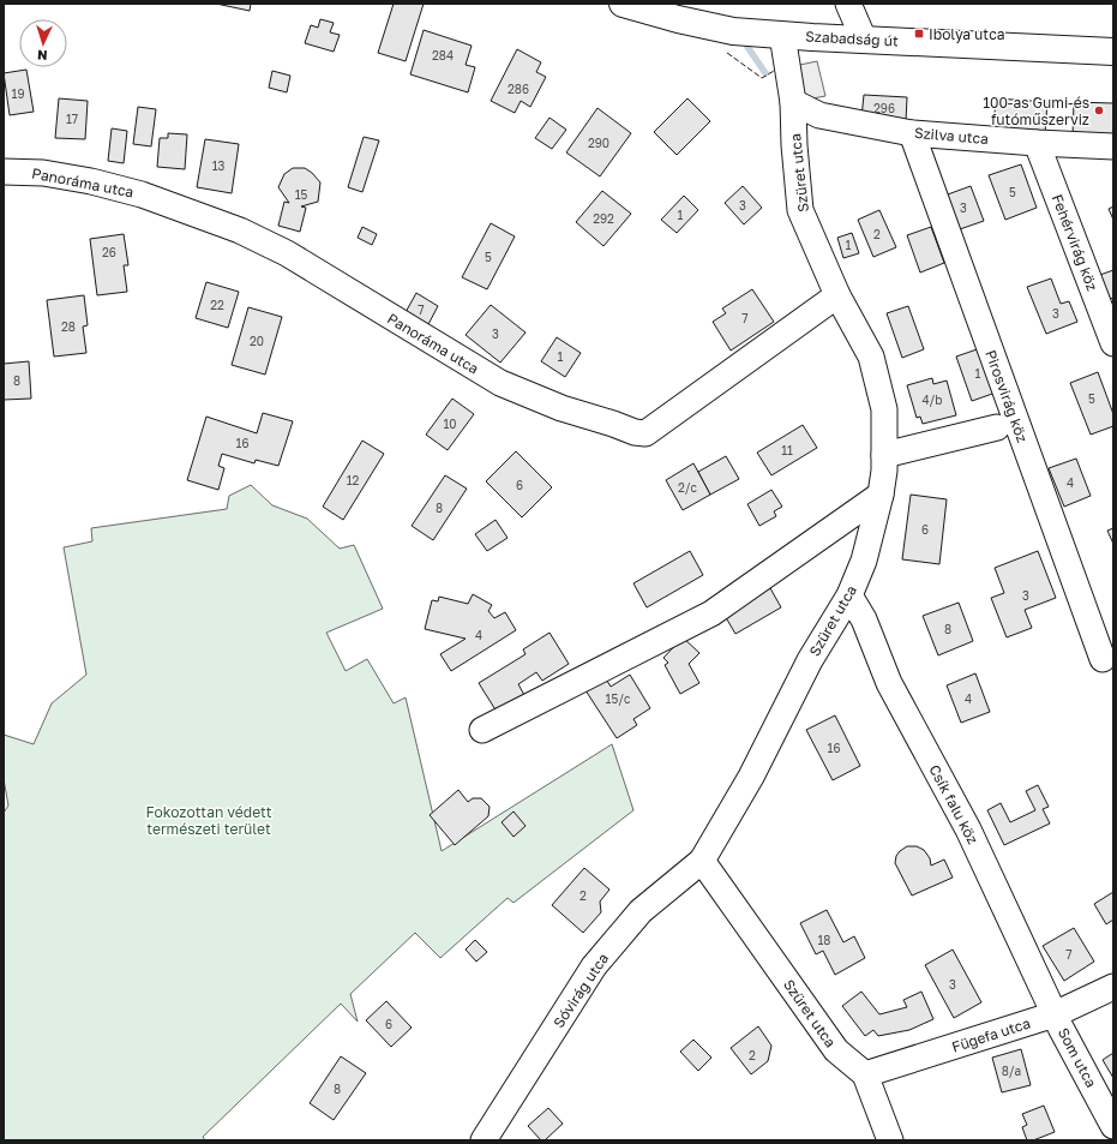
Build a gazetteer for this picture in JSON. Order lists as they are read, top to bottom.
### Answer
{
  "streets": {
    "main road": ["Szabadság út"],
    "street": [
      "Szilva utca",
      "Szüret utca",
      "Panoráma utca",
      "Fehérvirág köz",
      "Pirosvirág köz",
      "Csík falu köz",
      "Sóvirág utca",
      "Fügefa utca",
      "Som utca"
    ]
  },
  "crossings": [
    ["Szabadság út", "Szüret utca"],
    ["Szilva utca", "Szüret utca"],
    ["Szilva utca", "Fehérvirág köz"],
    ["Szilva utca", "Pirosvirág köz"],
    ["Szüret utca", "Panoráma utca"],
    ["Szüret utca", "Csík falu köz"],
    ["Szüret utca", "Sóvirág utca"],
    ["Szüret utca", "Fügefa utca"],
    ["Csík falu köz", "Fügefa utca"],
    ["Csík falu köz", "Som utca"],
    ["Fügefa utca", "Som utca"]
  ],
  "parks": ["Fokozottan védett természeti terület"],
  "places": {
    "transit": ["Ibolya utca"],
    "other": ["100-as Gumi-és futóműszerviz"]
  },
  "house_numbers": [
    "284",
    "286",
    "19",
    "296",
    "17",
    "290",
    "13",
    "5",
    "15",
    "3",
    "3",
    "1",
    "292",
    "2",
    "1",
    "26",
    "5",
    "22",
    "7",
    "3",
    "7",
    "28",
    "3",
    "20",
    "1",
    "1",
    "8",
    "5",
    "4/b",
    "10",
    "16",
    "11",
    "12",
    "4",
    "6",
    "2/c",
    "8",
    "6",
    "3",
    "8",
    "4",
    "15/c",
    "4",
    "16",
    "2",
    "18",
    "7",
    "3",
    "6",
    "2",
    "8/a",
    "8"
  ],
  "north": "bottom"
}
